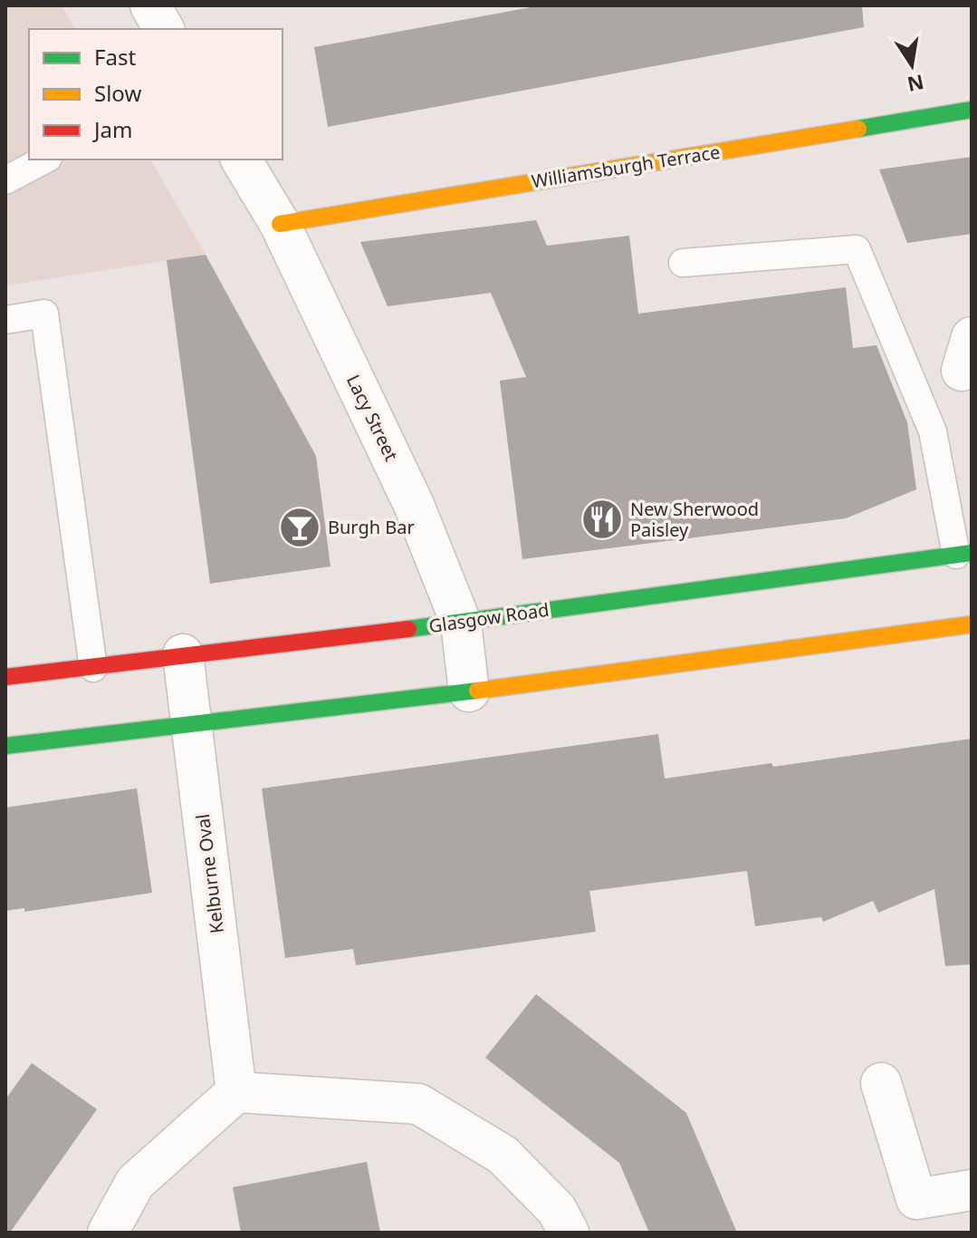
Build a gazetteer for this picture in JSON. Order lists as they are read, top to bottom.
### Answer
{
  "streets": {
    "main road": ["Williamsburgh Terrace", "Glasgow Road"],
    "street": ["Lacy Street", "Kelburne Oval"]
  },
  "crossings": [
    ["Williamsburgh Terrace", "Lacy Street"],
    ["Lacy Street", "Glasgow Road"],
    ["Glasgow Road", "Kelburne Oval"]
  ],
  "places": {
    "restaurant": ["New Sherwood Paisley"],
    "bar": ["Burgh Bar"]
  },
  "legend": ["Fast", "Slow", "Jam"],
  "north": "bottom"
}
